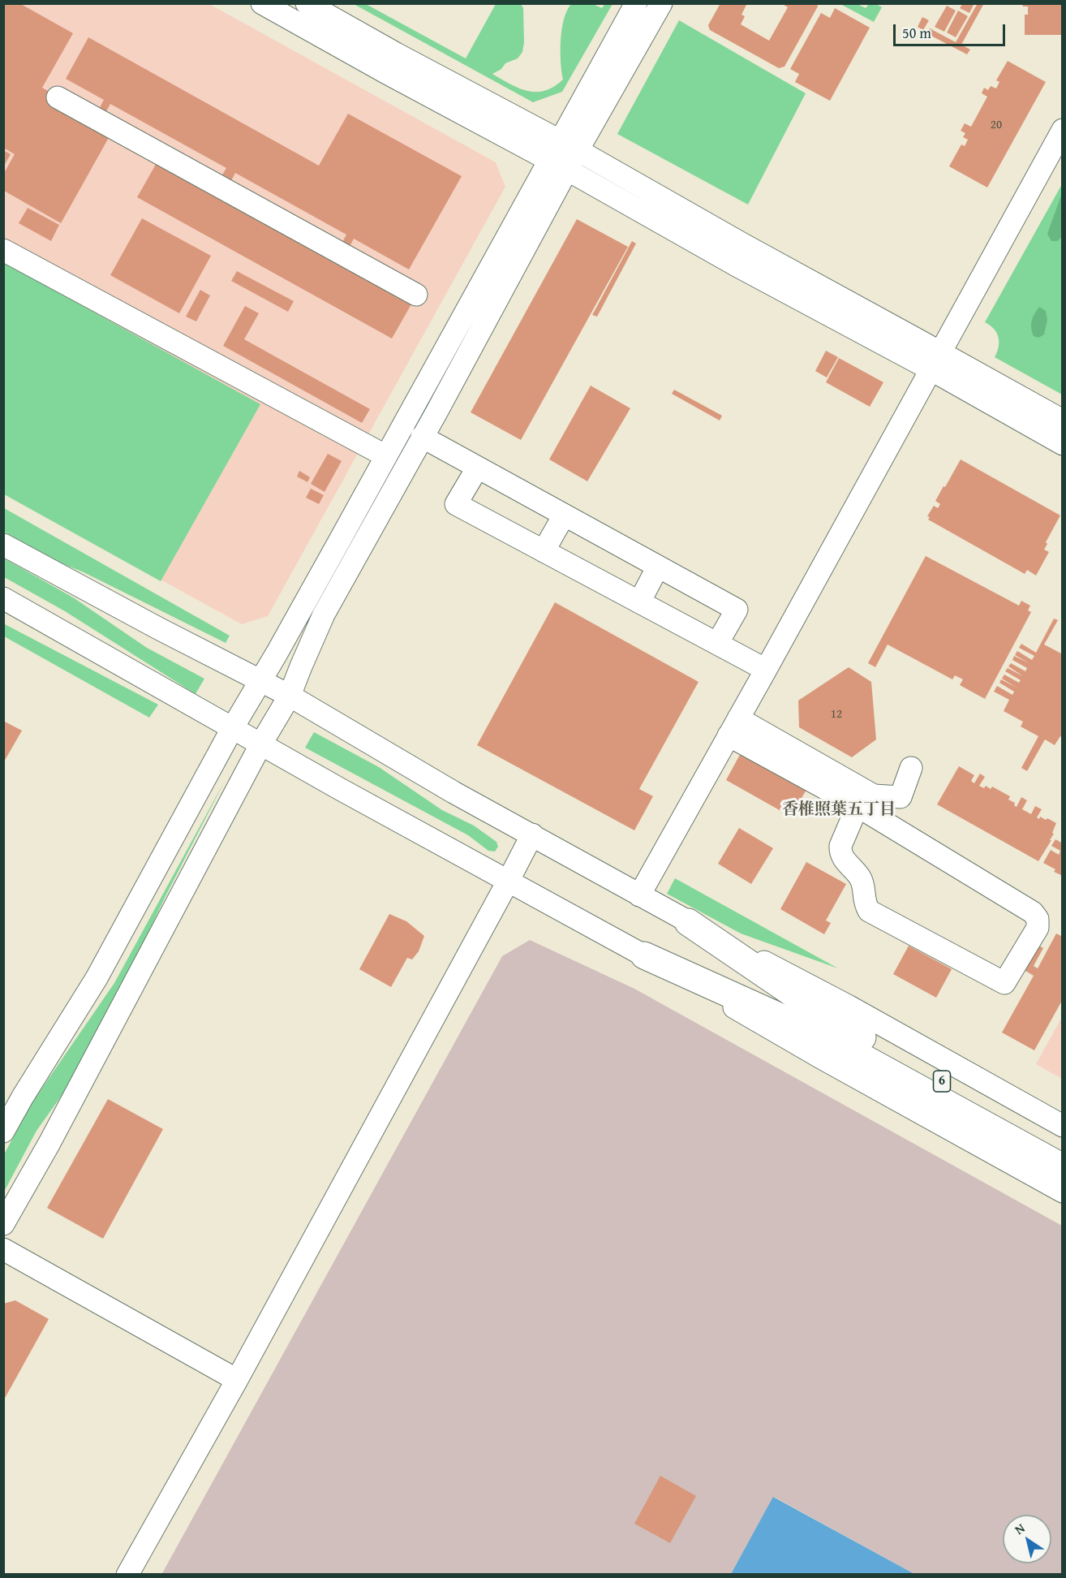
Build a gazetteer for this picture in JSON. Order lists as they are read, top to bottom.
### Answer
{
  "streets": {
    "highway": ["6"]
  },
  "districts": ["香椎照葉五丁目"],
  "house_numbers": ["20", "12"],
  "scale_bar": "50 m",
  "north": "top left"
}
